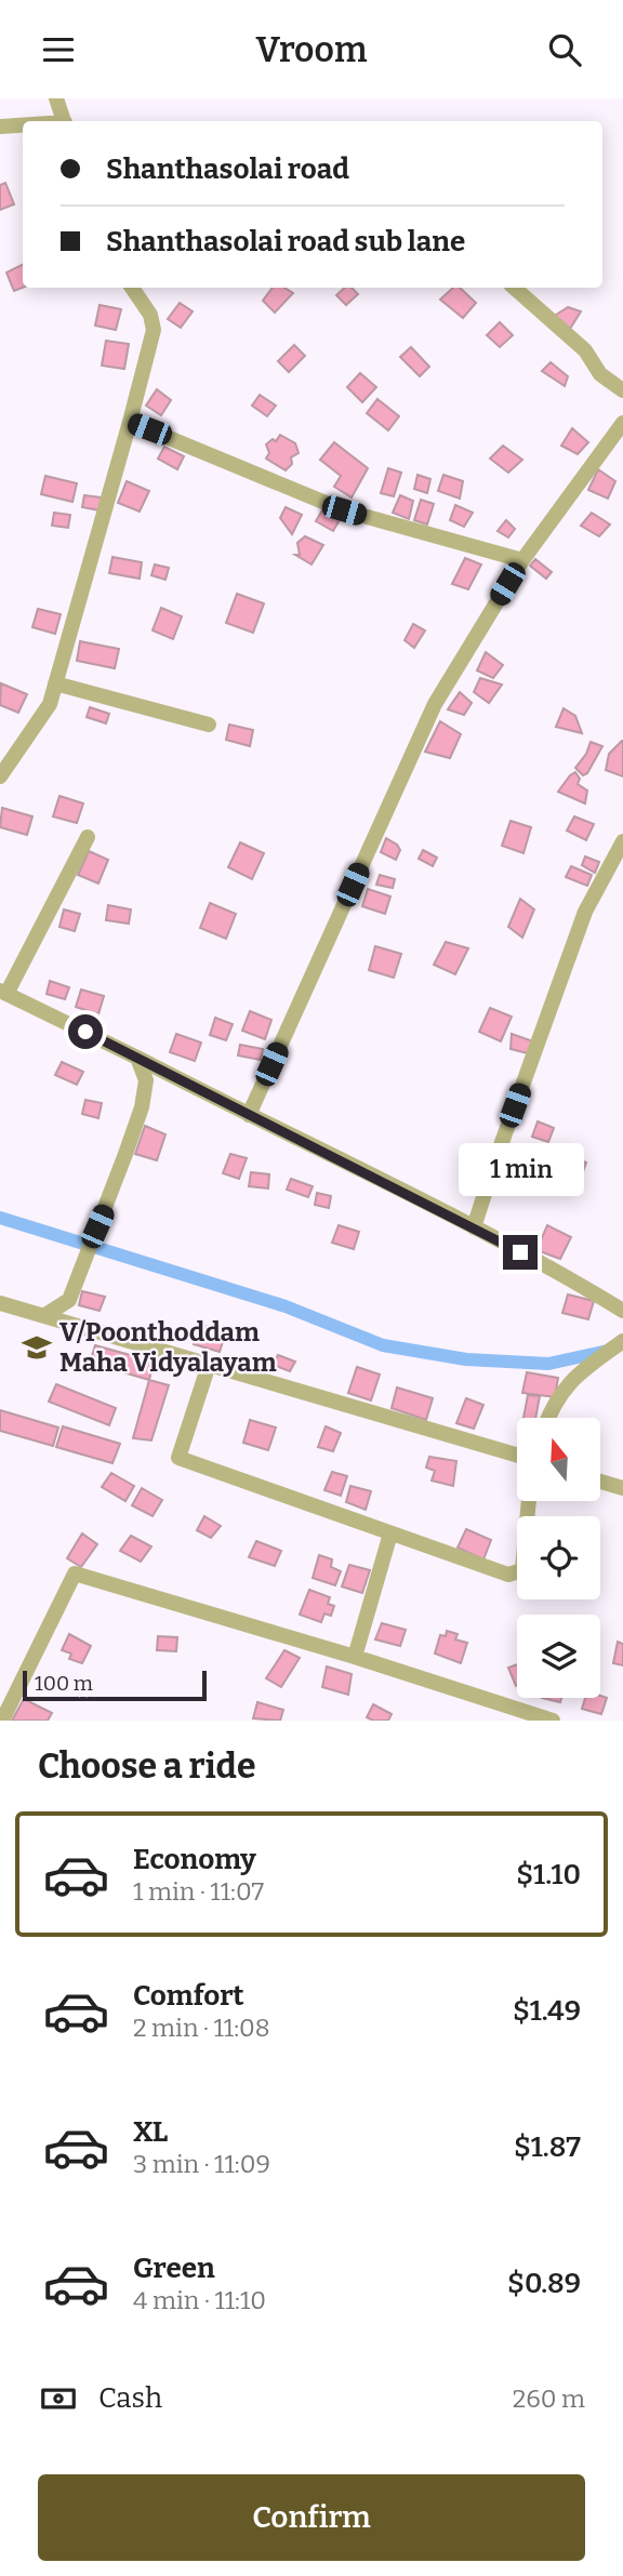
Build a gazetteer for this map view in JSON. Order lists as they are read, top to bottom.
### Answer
{
  "places": {
    "school or university": ["V/Poonthoddam Maha Vidyalayam"]
  },
  "scale_bar": "100 m",
  "north": "top",
  "page": {
    "header": "Vroom",
    "banner": ["Shanthasolai road", "Shanthasolai road sub lane"],
    "bubble": "1 min",
    "scale": "100 m",
    "heading": "Choose a ride",
    "list": [
      {
        "name": "Economy",
        "note": "1 min · 11:07",
        "value": "$1.10"
      },
      {
        "name": "Comfort",
        "note": "2 min · 11:08",
        "value": "$1.49"
      },
      {
        "name": "XL",
        "note": "3 min · 11:09",
        "value": "$1.87"
      },
      {
        "name": "Green",
        "note": "4 min · 11:10",
        "value": "$0.89"
      }
    ],
    "pay": ["Cash", "260 m"],
    "buttons": "Confirm"
  }
}
